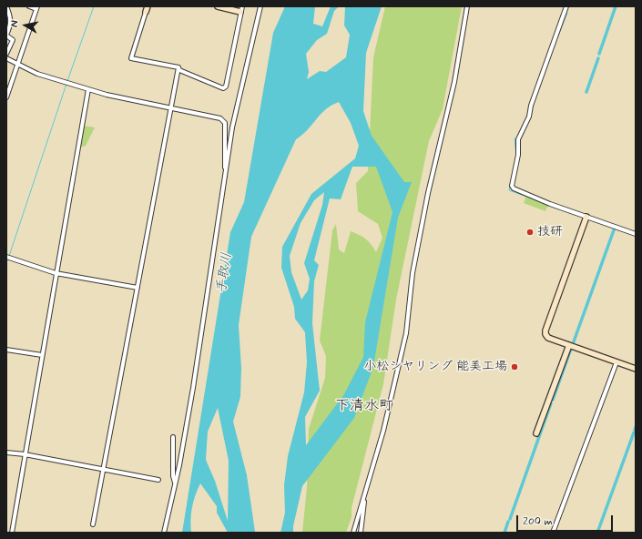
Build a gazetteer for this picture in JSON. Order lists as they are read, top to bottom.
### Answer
{
  "districts": ["下清水町"],
  "water": ["手取川"],
  "places": ["技研", "小松シヤリング 能美工場"],
  "scale_bar": "200 m",
  "north": "left"
}
